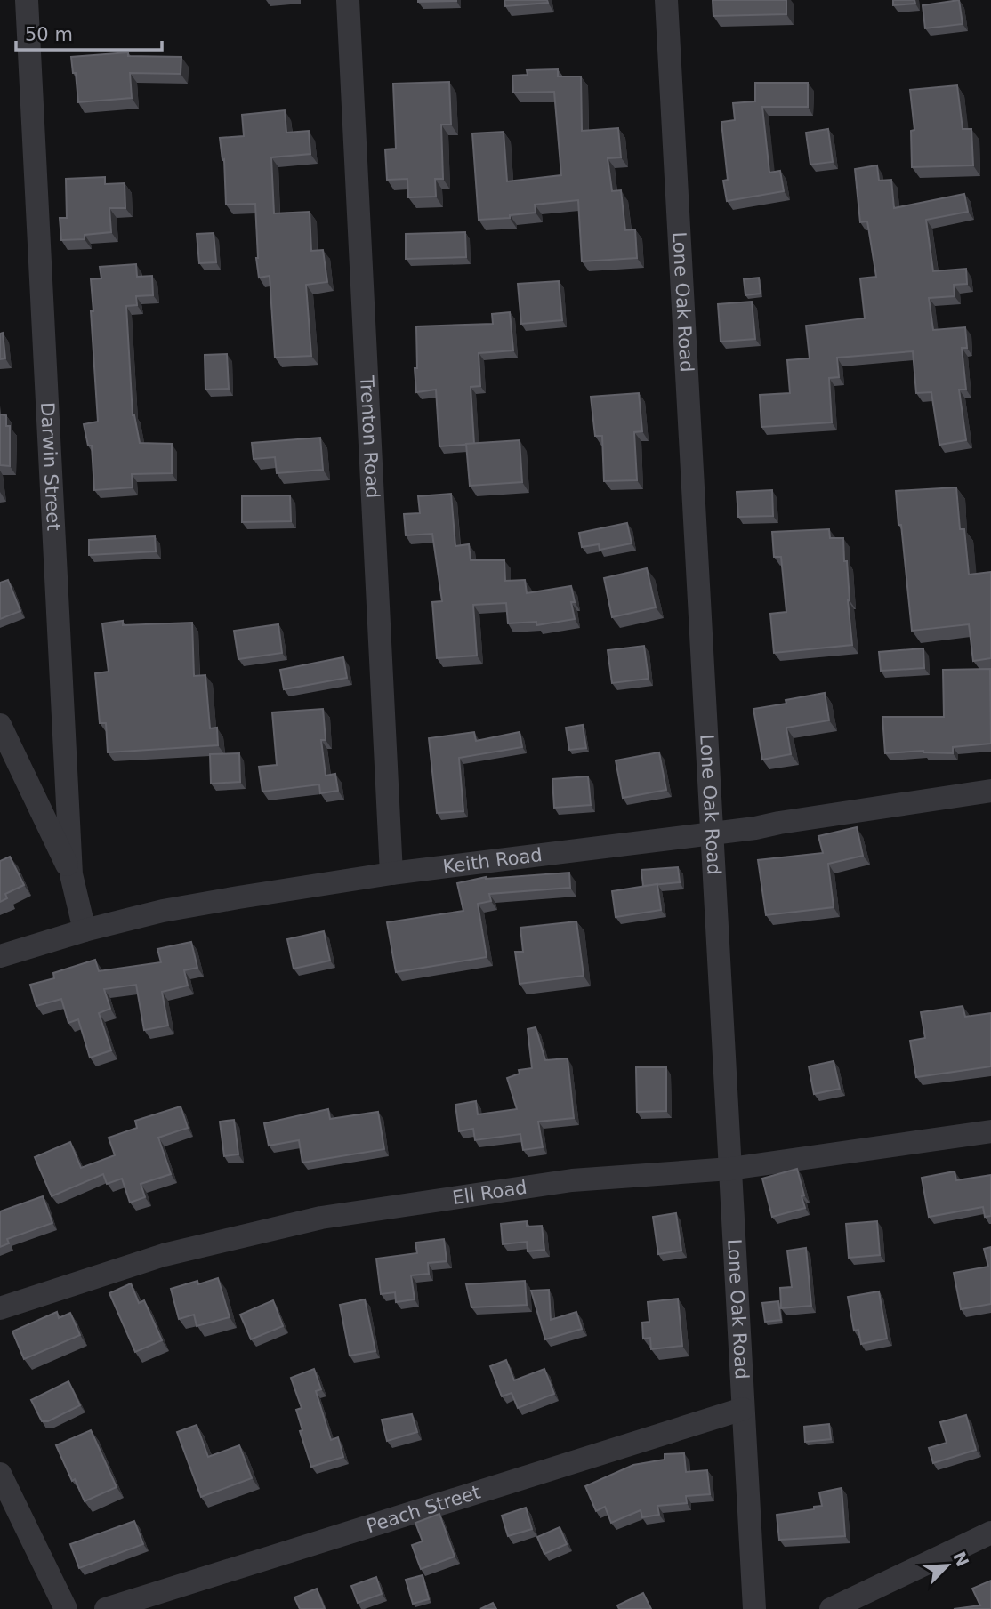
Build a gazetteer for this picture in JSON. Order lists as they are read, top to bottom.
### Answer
{
  "streets": {
    "street": [
      "Lone Oak Road",
      "Trenton Road",
      "Darwin Street",
      "Keith Road",
      "Ell Road",
      "Peach Street"
    ]
  },
  "crossings": [
    ["Lone Oak Road", "Keith Road"],
    ["Lone Oak Road", "Ell Road"],
    ["Lone Oak Road", "Peach Street"],
    ["Trenton Road", "Keith Road"],
    ["Darwin Street", "Keith Road"]
  ],
  "scale_bar": "50 m",
  "north": "top right"
}
